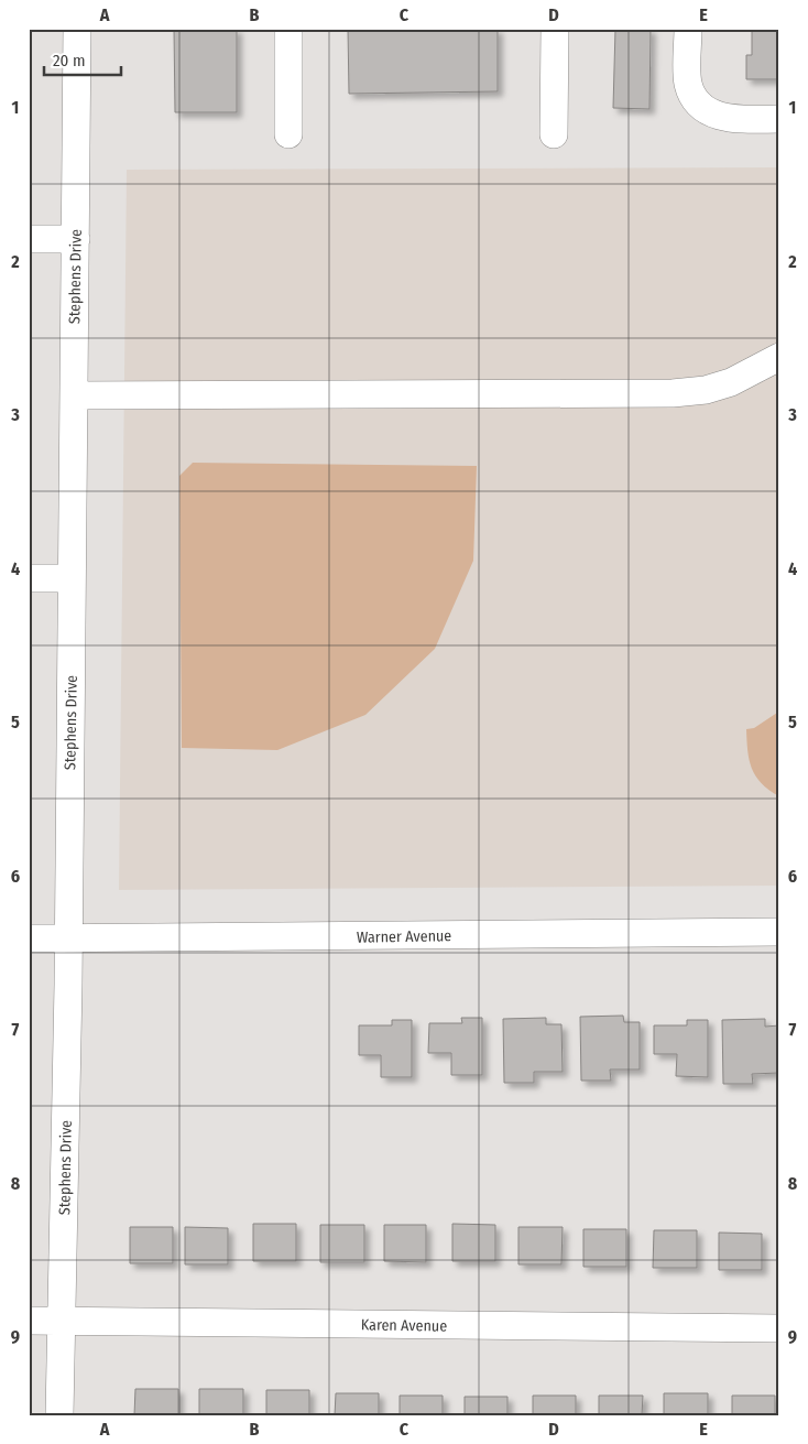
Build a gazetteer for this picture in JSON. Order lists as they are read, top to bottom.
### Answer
{
  "streets": {
    "street": ["Stephens Drive", "Warner Avenue", "Karen Avenue"]
  },
  "crossings": [
    ["Stephens Drive", "Warner Avenue"],
    ["Stephens Drive", "Karen Avenue"]
  ],
  "scale_bar": "20 m",
  "grid": {
    "columns": [
      "A",
      "B",
      "C",
      "D",
      "E"
    ],
    "rows": [
      "1",
      "2",
      "3",
      "4",
      "5",
      "6",
      "7",
      "8",
      "9"
    ]
  }
}
